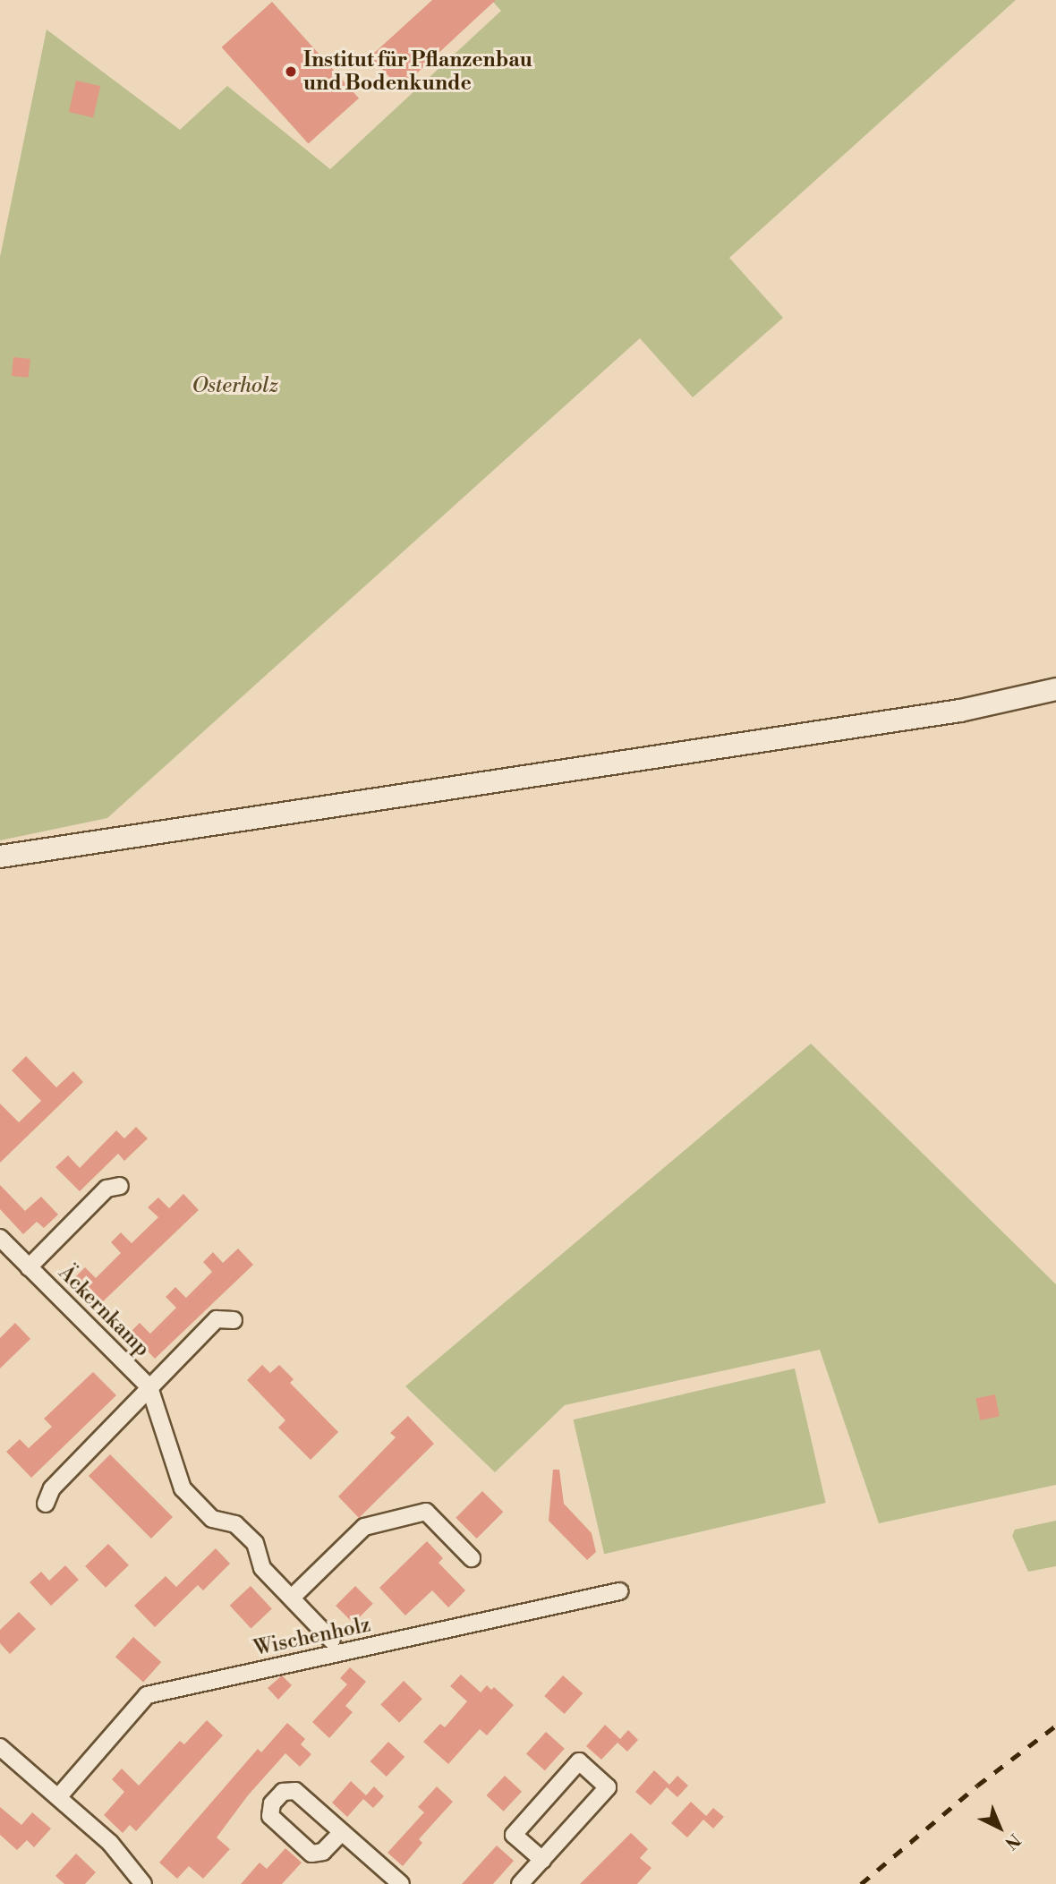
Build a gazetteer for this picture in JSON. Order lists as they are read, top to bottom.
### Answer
{
  "streets": {
    "street": ["Äckernkamp", "Wischenholz"]
  },
  "parks": ["Osterholz"],
  "places": ["Institut für Pflanzenbau und Bodenkunde"],
  "north": "bottom right"
}
